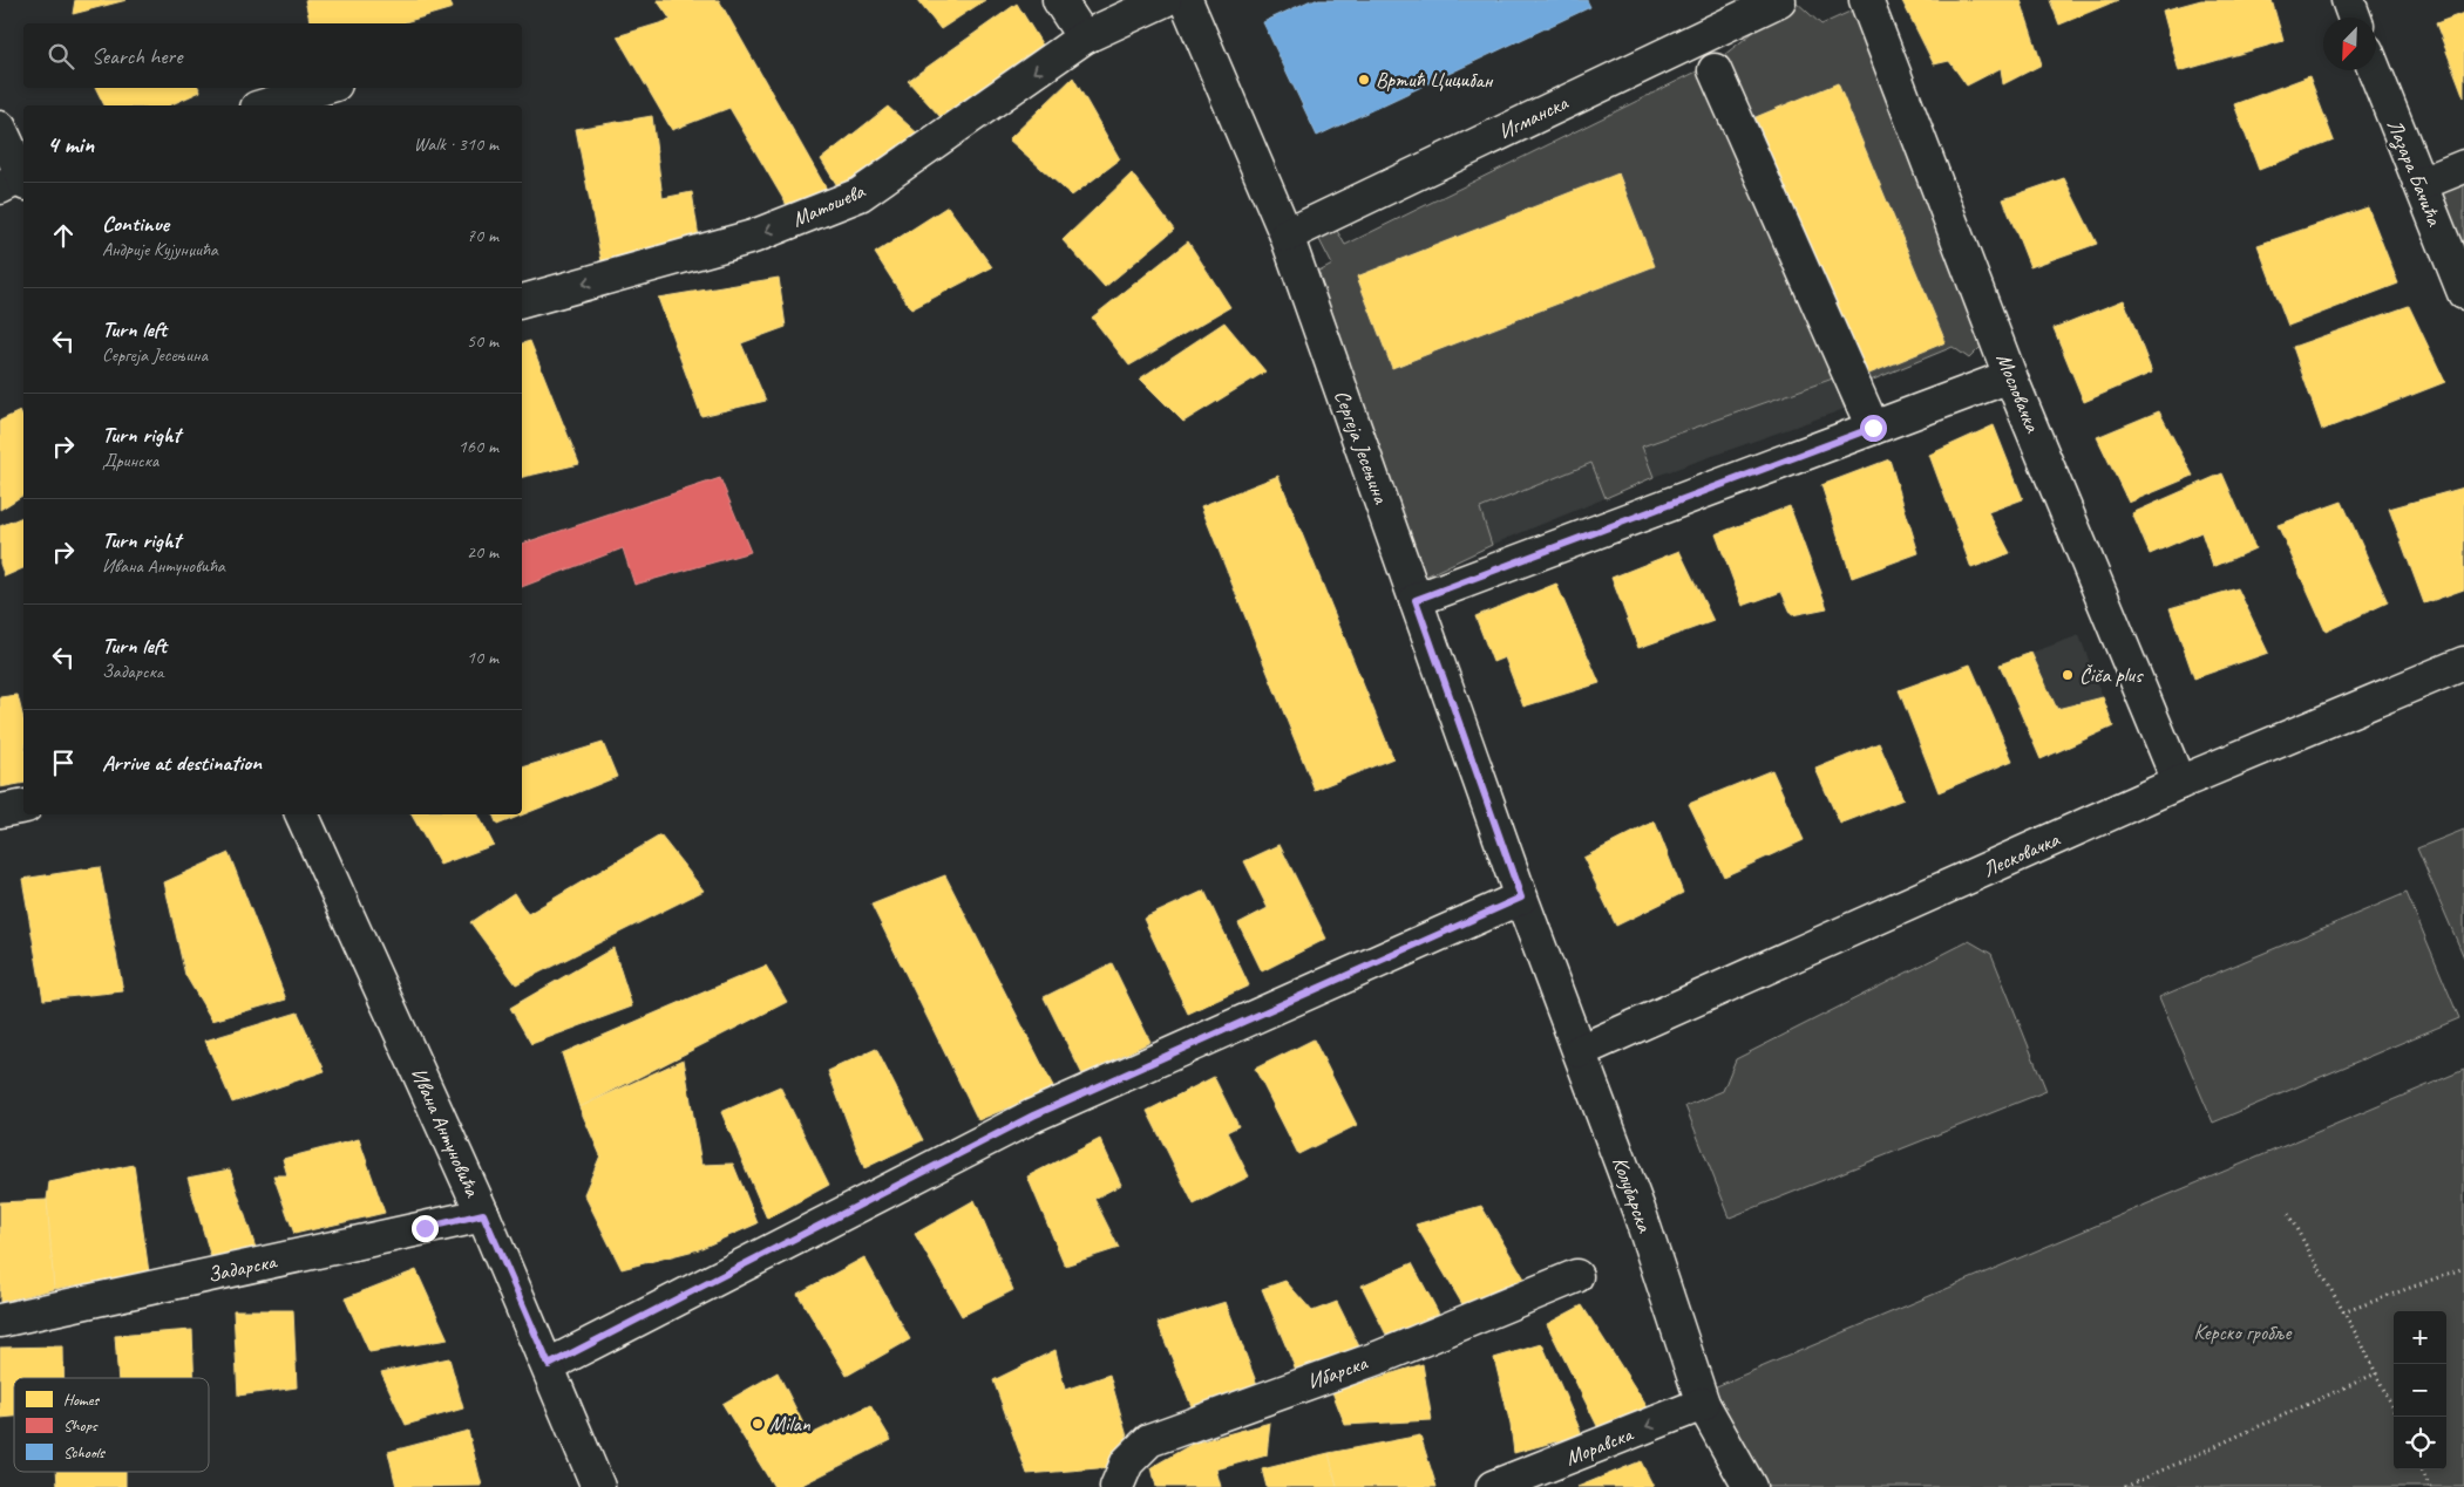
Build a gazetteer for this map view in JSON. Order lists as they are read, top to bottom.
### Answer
{
  "streets": {
    "street": [
      "Игманска",
      "Лазара Бачића",
      "Матошева",
      "Мословачка",
      "Сергеја Јесењина",
      "Лесковачка",
      "Ивана Антуновића",
      "Колубарска",
      "Задарска",
      "Ибарска",
      "Моравска"
    ]
  },
  "crossings": [
    ["Игманска", "Сергеја Јесењина"],
    ["Мословачка", "Лесковачка"],
    ["Сергеја Јесењина", "Колубарска"],
    ["Лесковачка", "Колубарска"],
    ["Ивана Антуновића", "Задарска"],
    ["Колубарска", "Моравска"]
  ],
  "one_way": ["Матошева", "Моравска"],
  "parks": ["Керско гробље"],
  "places": ["Вртић Цицибан", "Čiča plus", "Milan"],
  "legend": ["Homes", "Shops", "Schools"],
  "north": "bottom left",
  "page": {
    "search": "Search here",
    "heading": ["4 min", "Walk · 310 m"],
    "list": [
      ["Continue", "Андрије Кујунџића", "70 m"],
      ["Turn left", "Сергеја Јесењина", "50 m"],
      ["Turn right", "Дринска", "160 m"],
      ["Turn right", "Ивана Антуновића", "20 m"],
      ["Turn left", "Задарска", "10 m"],
      "Arrive at destination"
    ],
    "map_buttons": ["+", "−"]
  }
}
